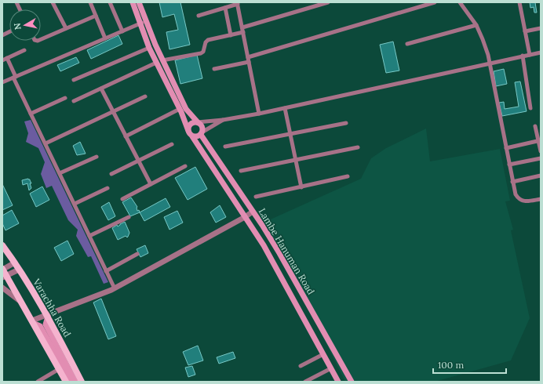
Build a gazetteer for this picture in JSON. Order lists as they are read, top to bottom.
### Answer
{
  "streets": {
    "main road": ["Lambe Hanuman Road", "Varachha Road"]
  },
  "scale_bar": "100 m",
  "north": "left"
}
